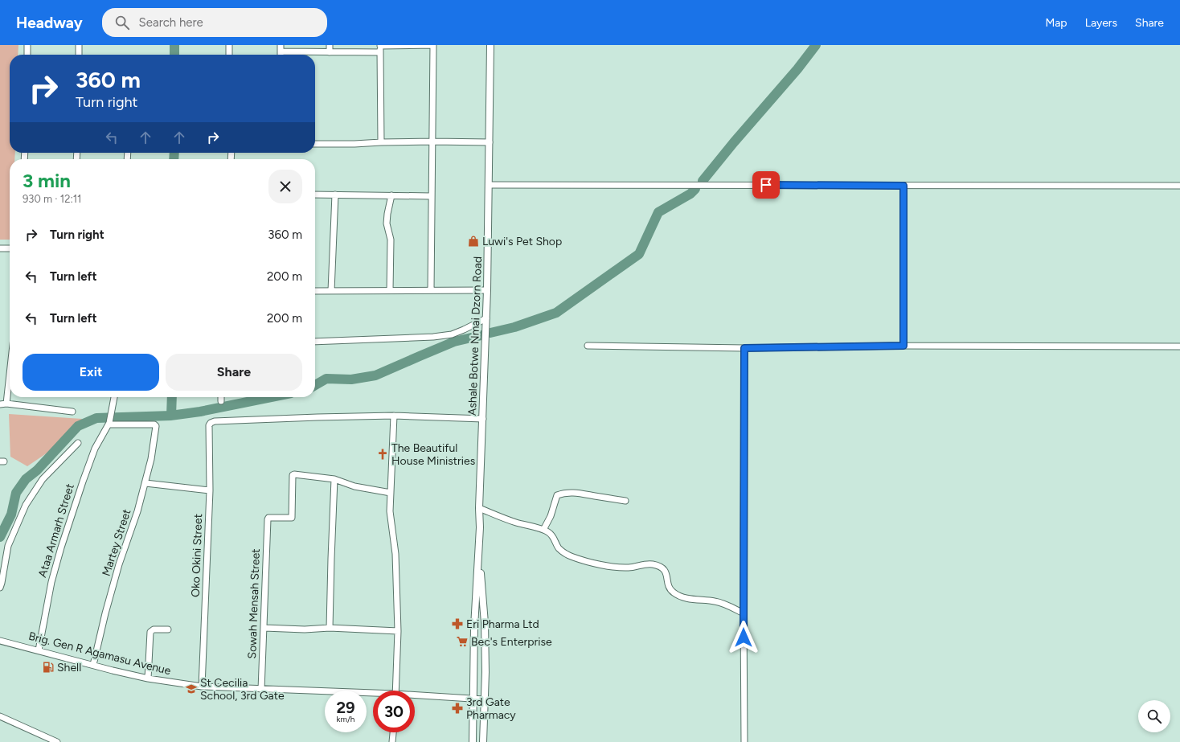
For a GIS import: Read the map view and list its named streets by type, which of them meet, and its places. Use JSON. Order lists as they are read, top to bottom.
{
  "streets": {
    "main road": ["Ashale Botwe Nmai Dzorn Road"],
    "street": [
      "Ataa Armarh Street",
      "Martey Street",
      "Oko Okini Street",
      "Sowah Mensah Street",
      "Brig. Gen R Agamasu Avenue"
    ]
  },
  "crossings": [
    ["Ashale Botwe Nmai Dzorn Road", "Brig. Gen R Agamasu Avenue"],
    ["Ataa Armarh Street", "Martey Street"],
    ["Ataa Armarh Street", "Brig. Gen R Agamasu Avenue"],
    ["Martey Street", "Brig. Gen R Agamasu Avenue"],
    ["Oko Okini Street", "Brig. Gen R Agamasu Avenue"],
    ["Sowah Mensah Street", "Brig. Gen R Agamasu Avenue"]
  ],
  "places": {
    "shop": ["Luwi's Pet Shop"],
    "church": ["The Beautiful House Ministries"],
    "pharmacy": ["Eri Pharma Ltd", "3rd Gate Pharmacy"],
    "supermarket": ["Bec's Enterprise"],
    "fuel station": ["Shell"],
    "school or university": ["St Cecilia School, 3rd Gate"]
  },
  "page": {
    "header": "Headway",
    "search": "Search here",
    "nav": ["Map", "Layers", "Share"],
    "turn": ["360 m", "Turn right"],
    "heading": ["3 min", "930 m · 12:11"],
    "list": [
      {
        "name": "Turn right",
        "value": "360 m"
      },
      {
        "name": "Turn left",
        "value": "200 m"
      },
      {
        "name": "Turn left",
        "value": "200 m"
      }
    ],
    "buttons": ["Exit", "Share"],
    "speed": "29 km/h",
    "limit": "30"
  }
}
